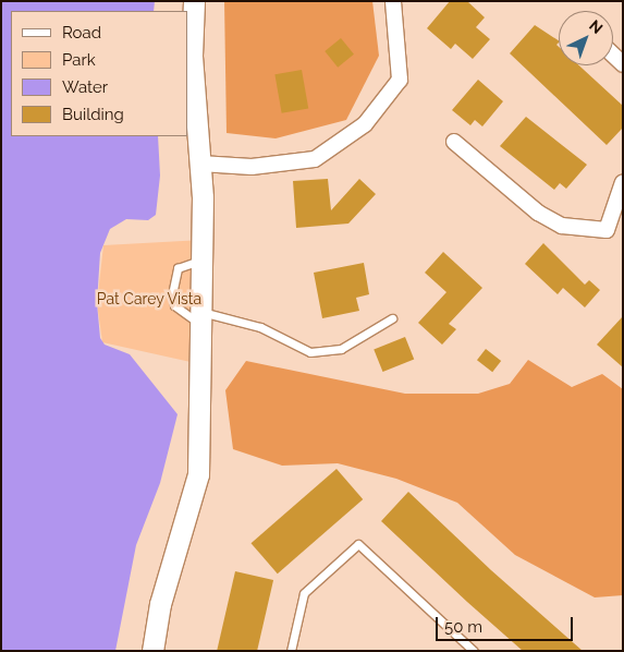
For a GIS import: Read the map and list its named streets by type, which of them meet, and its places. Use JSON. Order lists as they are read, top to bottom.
{
  "parks": ["Pat Carey Vista"],
  "legend": [
    "Road",
    "Park",
    "Water",
    "Building"
  ],
  "scale_bar": "50 m",
  "north": "top right"
}
